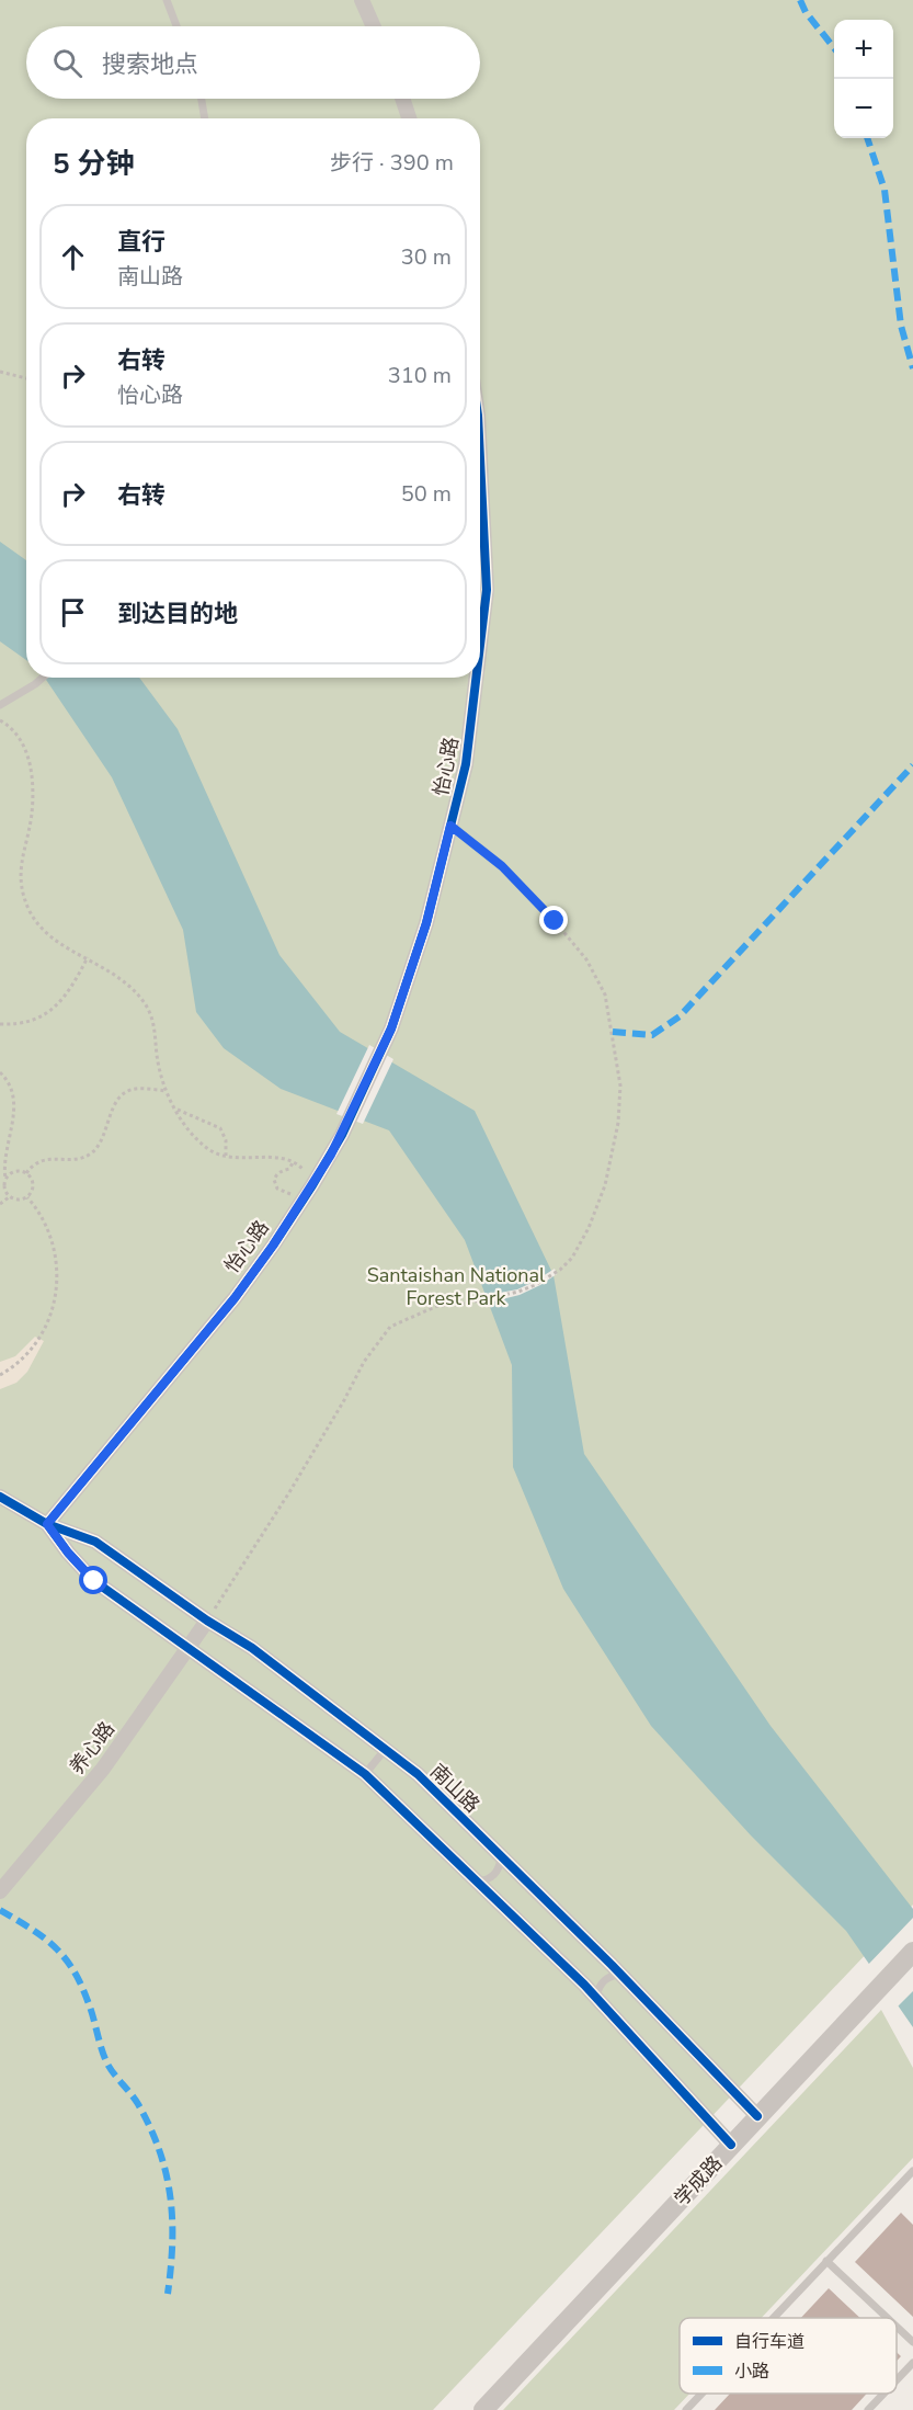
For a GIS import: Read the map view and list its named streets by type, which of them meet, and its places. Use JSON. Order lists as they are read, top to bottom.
{
  "streets": {
    "street": [
      "怡心路",
      "养心路",
      "南山路",
      "学成路"
    ]
  },
  "crossings": [
    ["怡心路", "南山路"],
    ["养心路", "南山路"],
    ["南山路", "学成路"]
  ],
  "parks": ["Santaishan National Forest Park"],
  "legend": ["自行车道", "小路"],
  "page": {
    "map_buttons": ["+", "−"],
    "search": "搜索地点",
    "heading": ["5 分钟", "步行 · 390 m"],
    "list": [
      ["直行", "南山路", "30 m"],
      ["右转", "怡心路", "310 m"],
      ["右转", "50 m"],
      "到达目的地"
    ]
  }
}
